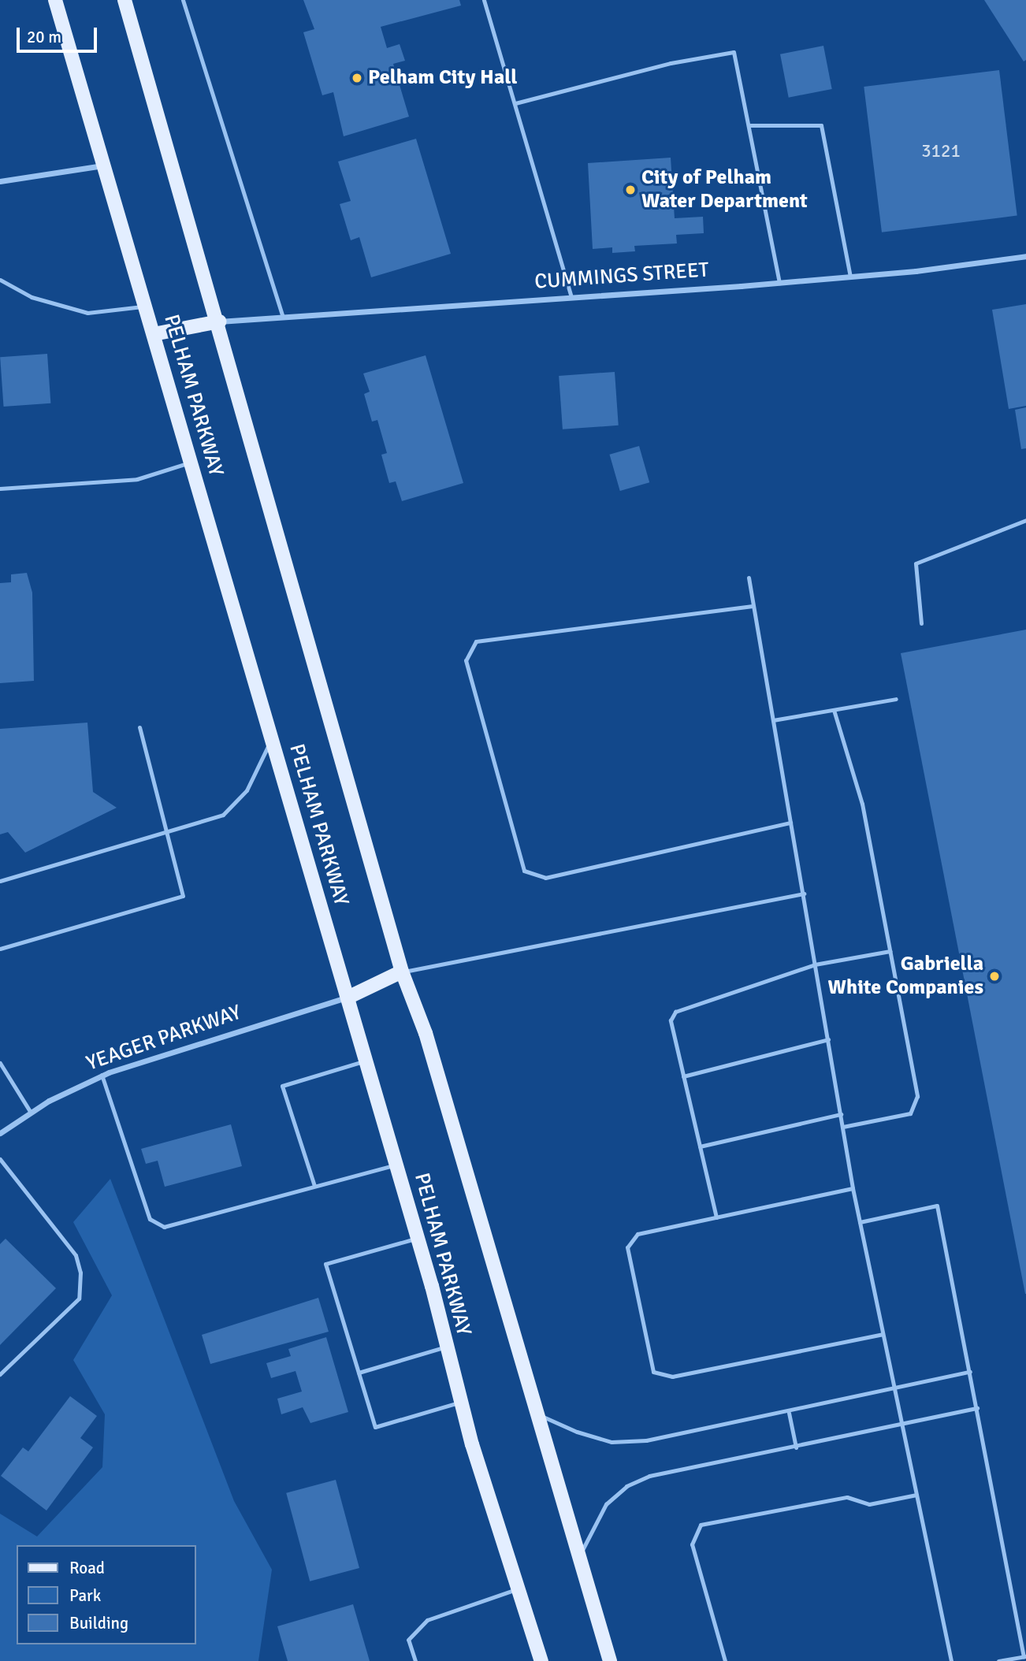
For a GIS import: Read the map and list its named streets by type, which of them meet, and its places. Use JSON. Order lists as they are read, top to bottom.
{
  "streets": {
    "main road": ["PELHAM PARKWAY"],
    "street": ["CUMMINGS STREET", "YEAGER PARKWAY"]
  },
  "crossings": [
    ["CUMMINGS STREET", "PELHAM PARKWAY"],
    ["PELHAM PARKWAY", "YEAGER PARKWAY"]
  ],
  "places": ["Pelham City Hall", "City of Pelham Water Department", "Gabriella White Companies"],
  "house_numbers": ["3121"],
  "legend": ["Road", "Park", "Building"],
  "scale_bar": "20 m"
}
